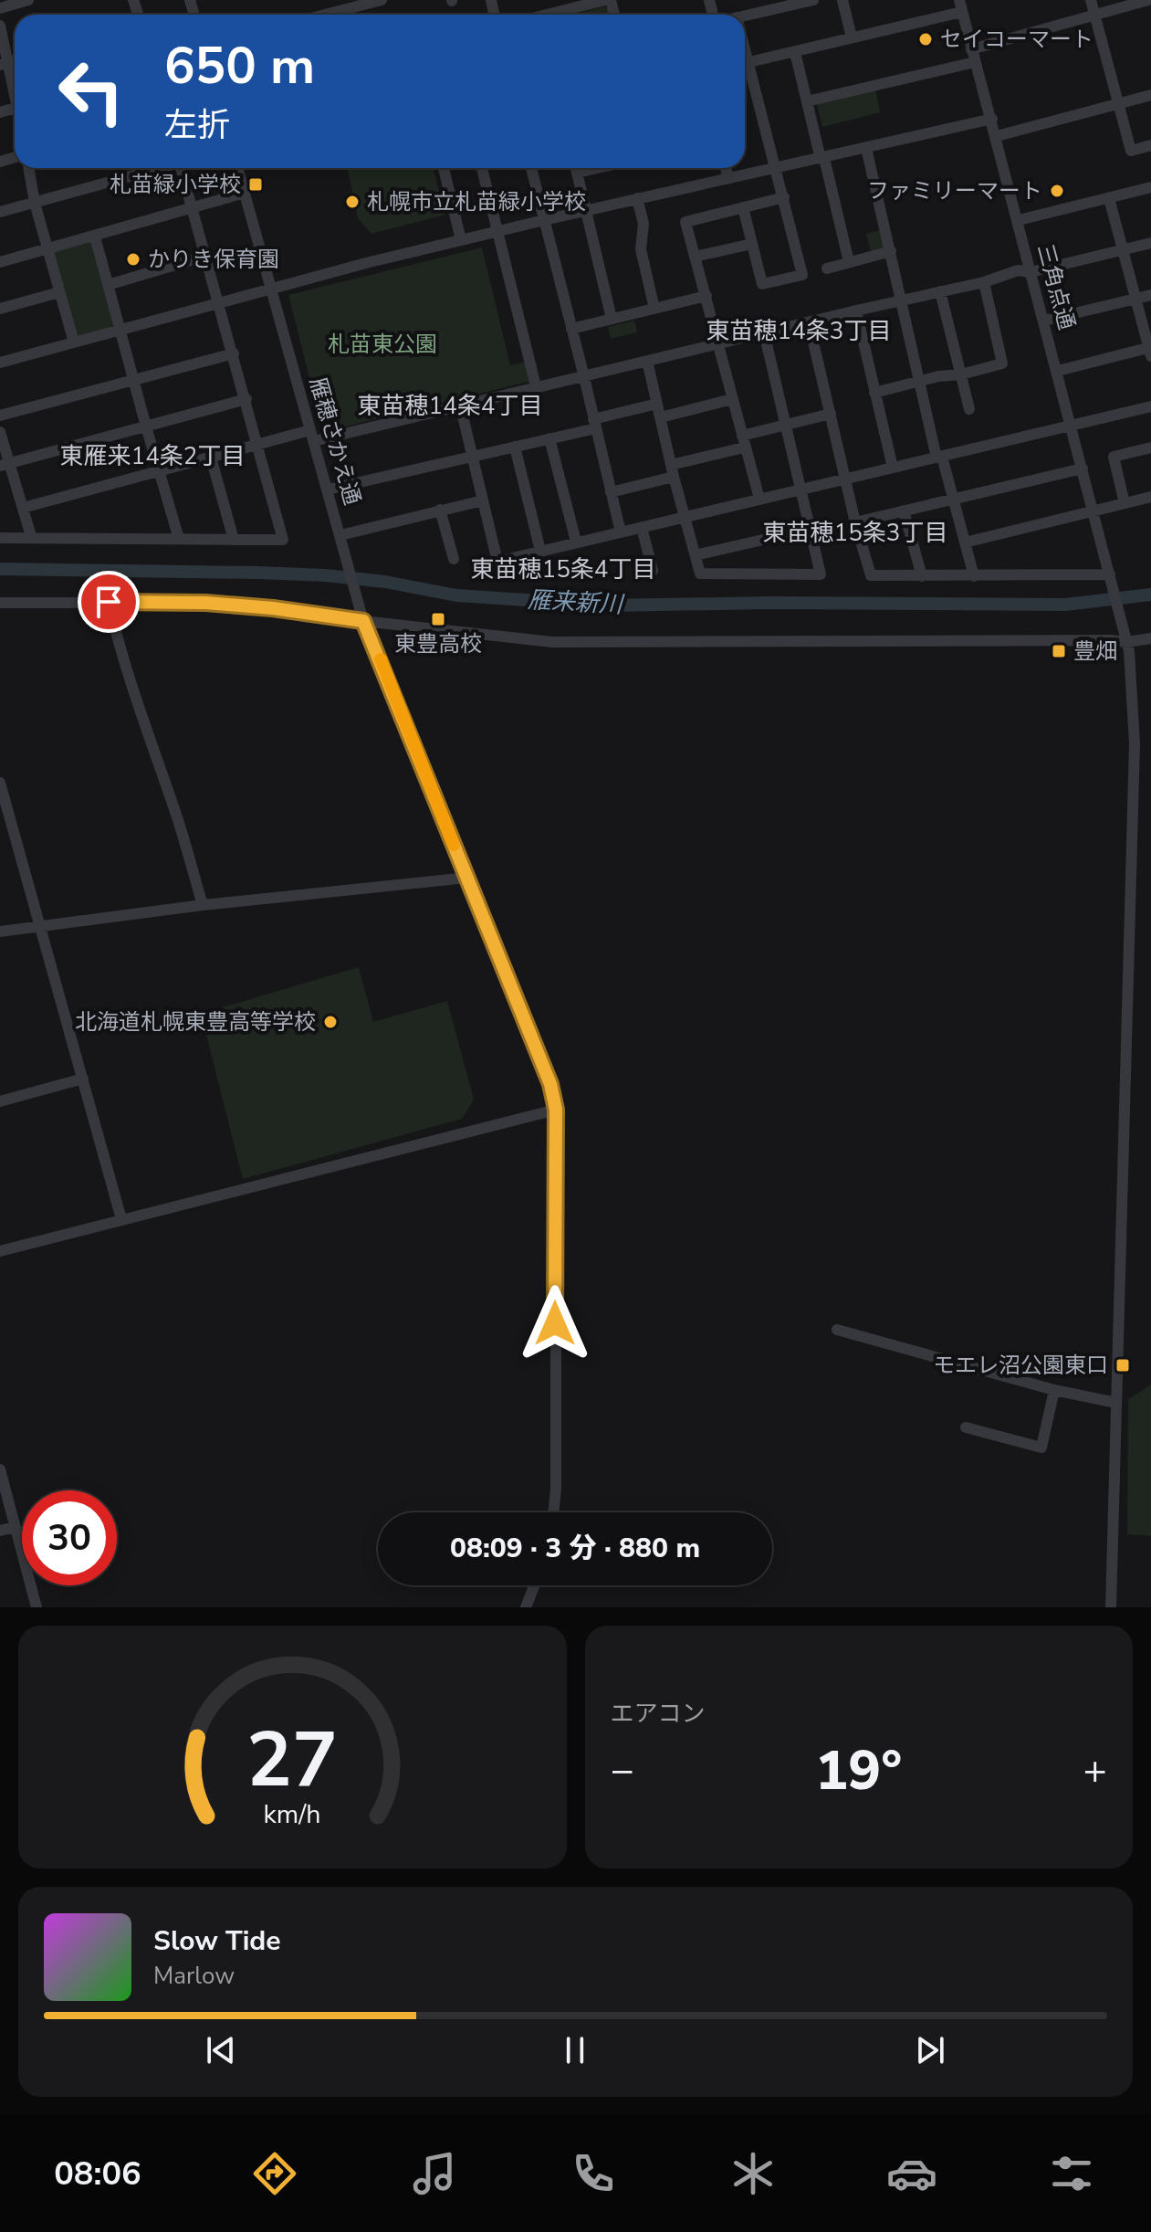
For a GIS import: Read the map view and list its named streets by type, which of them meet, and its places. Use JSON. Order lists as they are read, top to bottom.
{
  "streets": {
    "street": ["三角点通", "雁穂さかえ通"]
  },
  "districts": [
    "東苗穂14条3丁目",
    "東苗穂14条4丁目",
    "東雁来14条2丁目",
    "東苗穂15条3丁目",
    "東苗穂15条4丁目"
  ],
  "water": ["雁来新川"],
  "parks": ["札苗東公園"],
  "places": {
    "other": [
      "セイコーマート",
      "ファミリーマート",
      "札幌市立札苗緑小学校",
      "かりき保育園",
      "北海道札幌東豊高等学校"
    ],
    "transit": [
      "札苗緑小学校",
      "東豊高校",
      "豊畑",
      "モエレ沼公園東口"
    ]
  },
  "page": {
    "turn": ["650 m", "左折"],
    "limit": "30",
    "trip": "08:09 · 3 分 · 880 m",
    "tile": "エアコン",
    "heat": ["−", "19°", "+"],
    "song": ["Slow Tide", "Marlow"],
    "tabs": "08:06",
    "gauge": ["27", "km/h"]
  }
}
